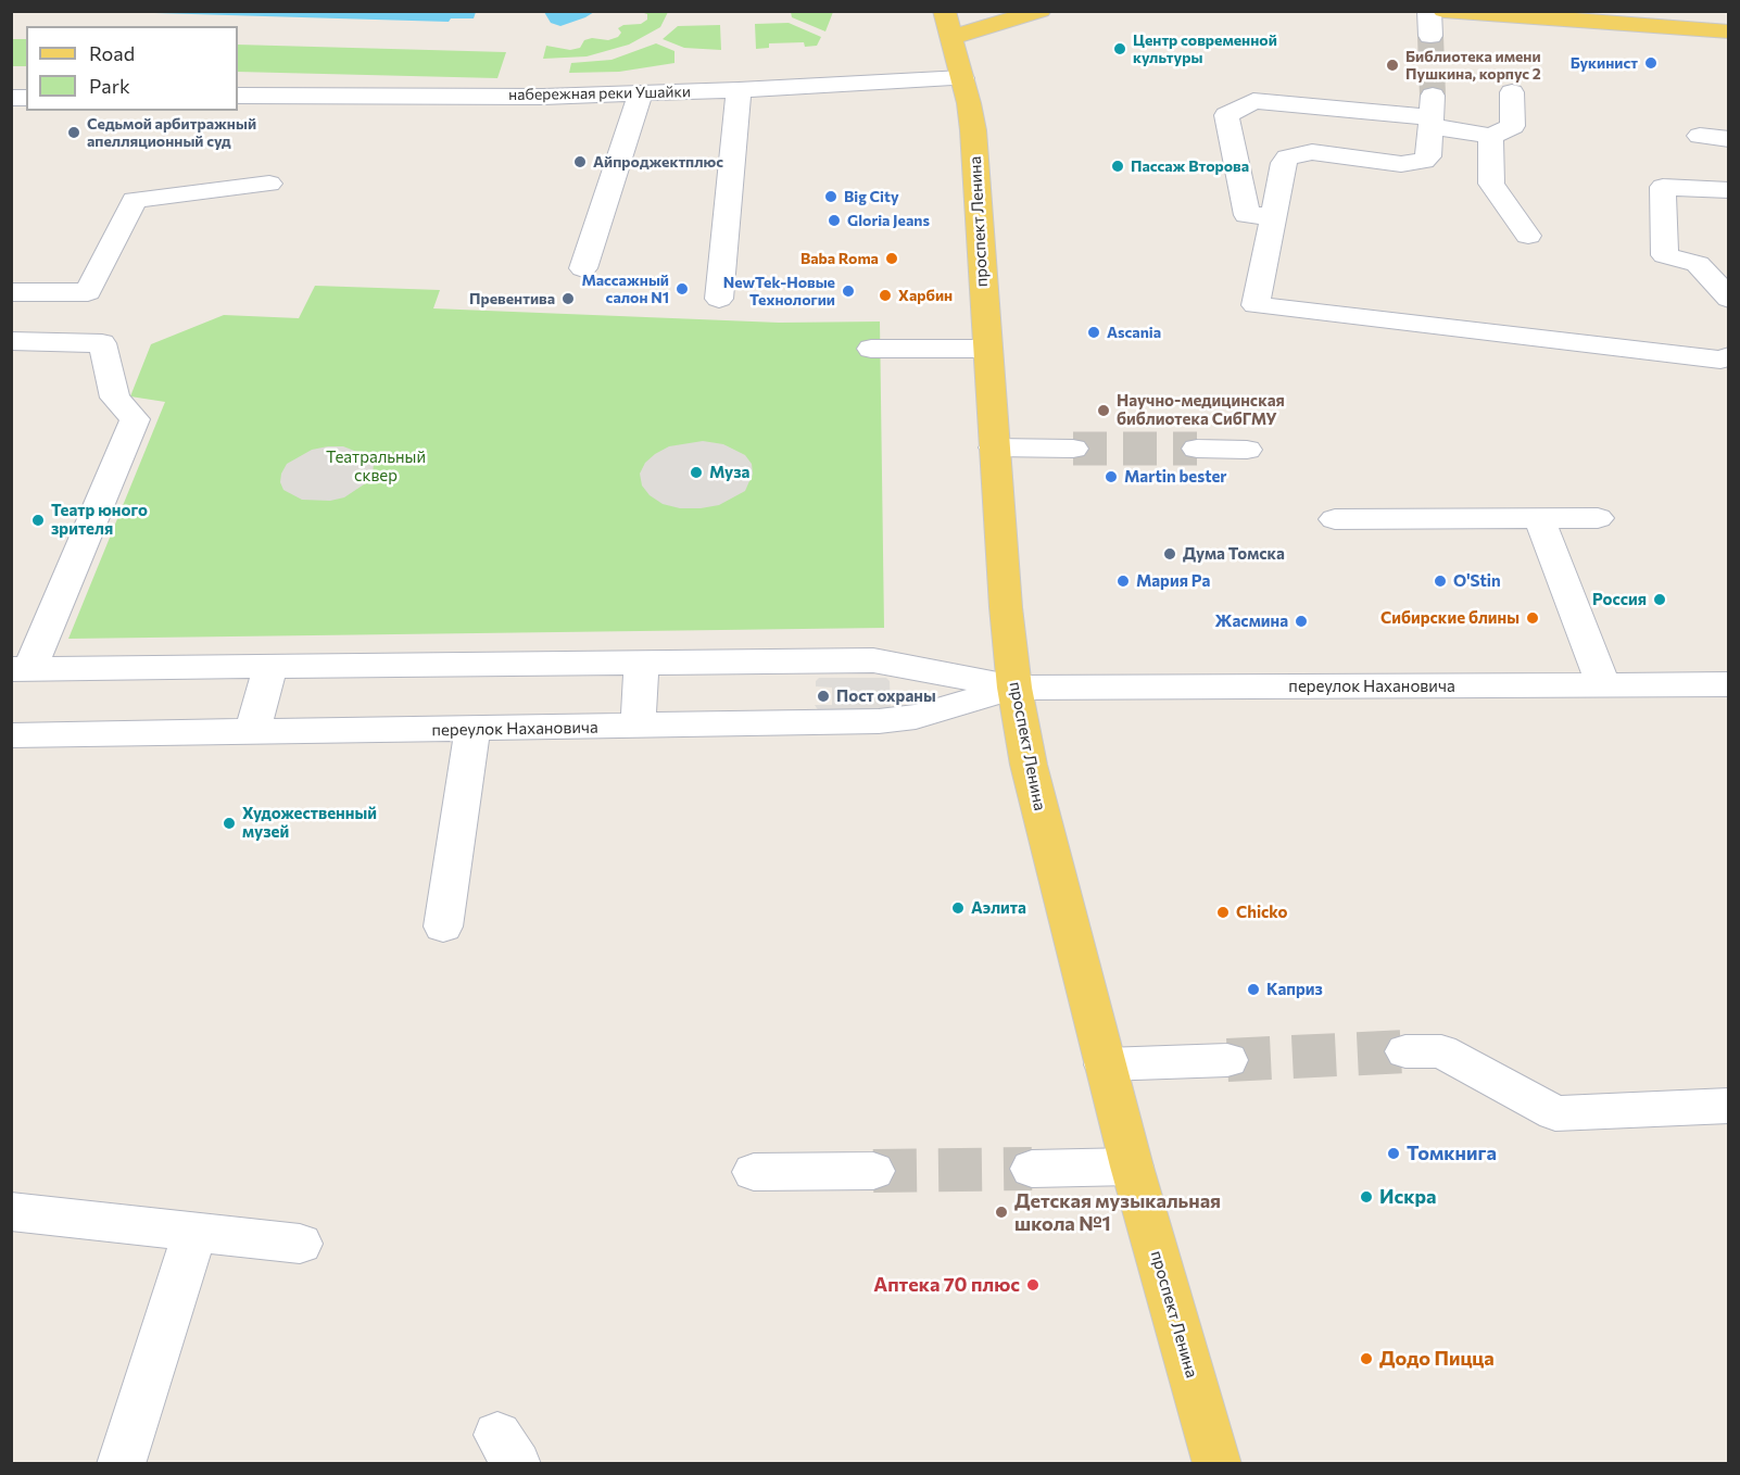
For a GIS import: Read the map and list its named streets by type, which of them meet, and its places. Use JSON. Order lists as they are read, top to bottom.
{
  "streets": {
    "main road": ["проспект Ленина"],
    "street": ["набережная реки Ушайки", "переулок Нахановича"]
  },
  "crossings": [
    ["набережная реки Ушайки", "проспект Ленина"],
    ["проспект Ленина", "переулок Нахановича"]
  ],
  "parks": ["Театральный сквер"],
  "places": [
    "Центр современной культуры",
    "Букинист",
    "Библиотека имени Пушкина, корпус 2",
    "Седьмой арбитражный апелляционный суд",
    "Айпроджектплюс",
    "Пассаж Второва",
    "Big City",
    "Gloria Jeans",
    "Baba Roma",
    "Массажный салон N1",
    "NewTek-Новые Технологии",
    "Харбин",
    "Превентива",
    "Ascania",
    "Научно-медицинская библиотека СибГМУ",
    "Муза",
    "Martin bester",
    "Театр юного зрителя",
    "Дума Томска",
    "Мария Ра",
    "O'Stin",
    "Россия",
    "Сибирские блины",
    "Жасмина",
    "Пост охраны",
    "Художественный музей",
    "Аэлита",
    "Chicko",
    "Каприз",
    "Томкнига",
    "Искра",
    "Детская музыкальная школа №1",
    "Аптека 70 плюс",
    "Додо Пицца"
  ],
  "legend": ["Road", "Park"]
}
